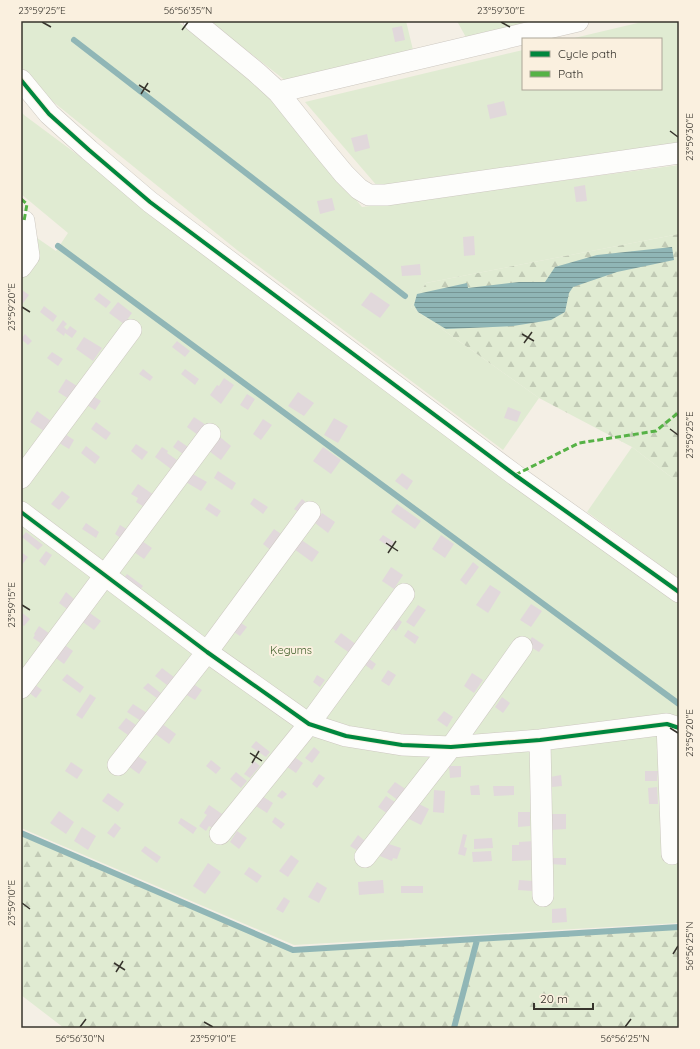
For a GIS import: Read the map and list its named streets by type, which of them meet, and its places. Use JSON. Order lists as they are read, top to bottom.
{
  "parks": ["Ķegums"],
  "legend": ["Cycle path", "Path"],
  "scale_bar": "20 m",
  "coordinates": [
    "23°59'25\"E",
    "56°56'35\"N",
    "23°59'30\"E",
    "23°59'20\"E",
    "23°59'15\"E",
    "23°59'10\"E",
    "56°56'25\"N",
    "56°56'30\"N"
  ]
}
